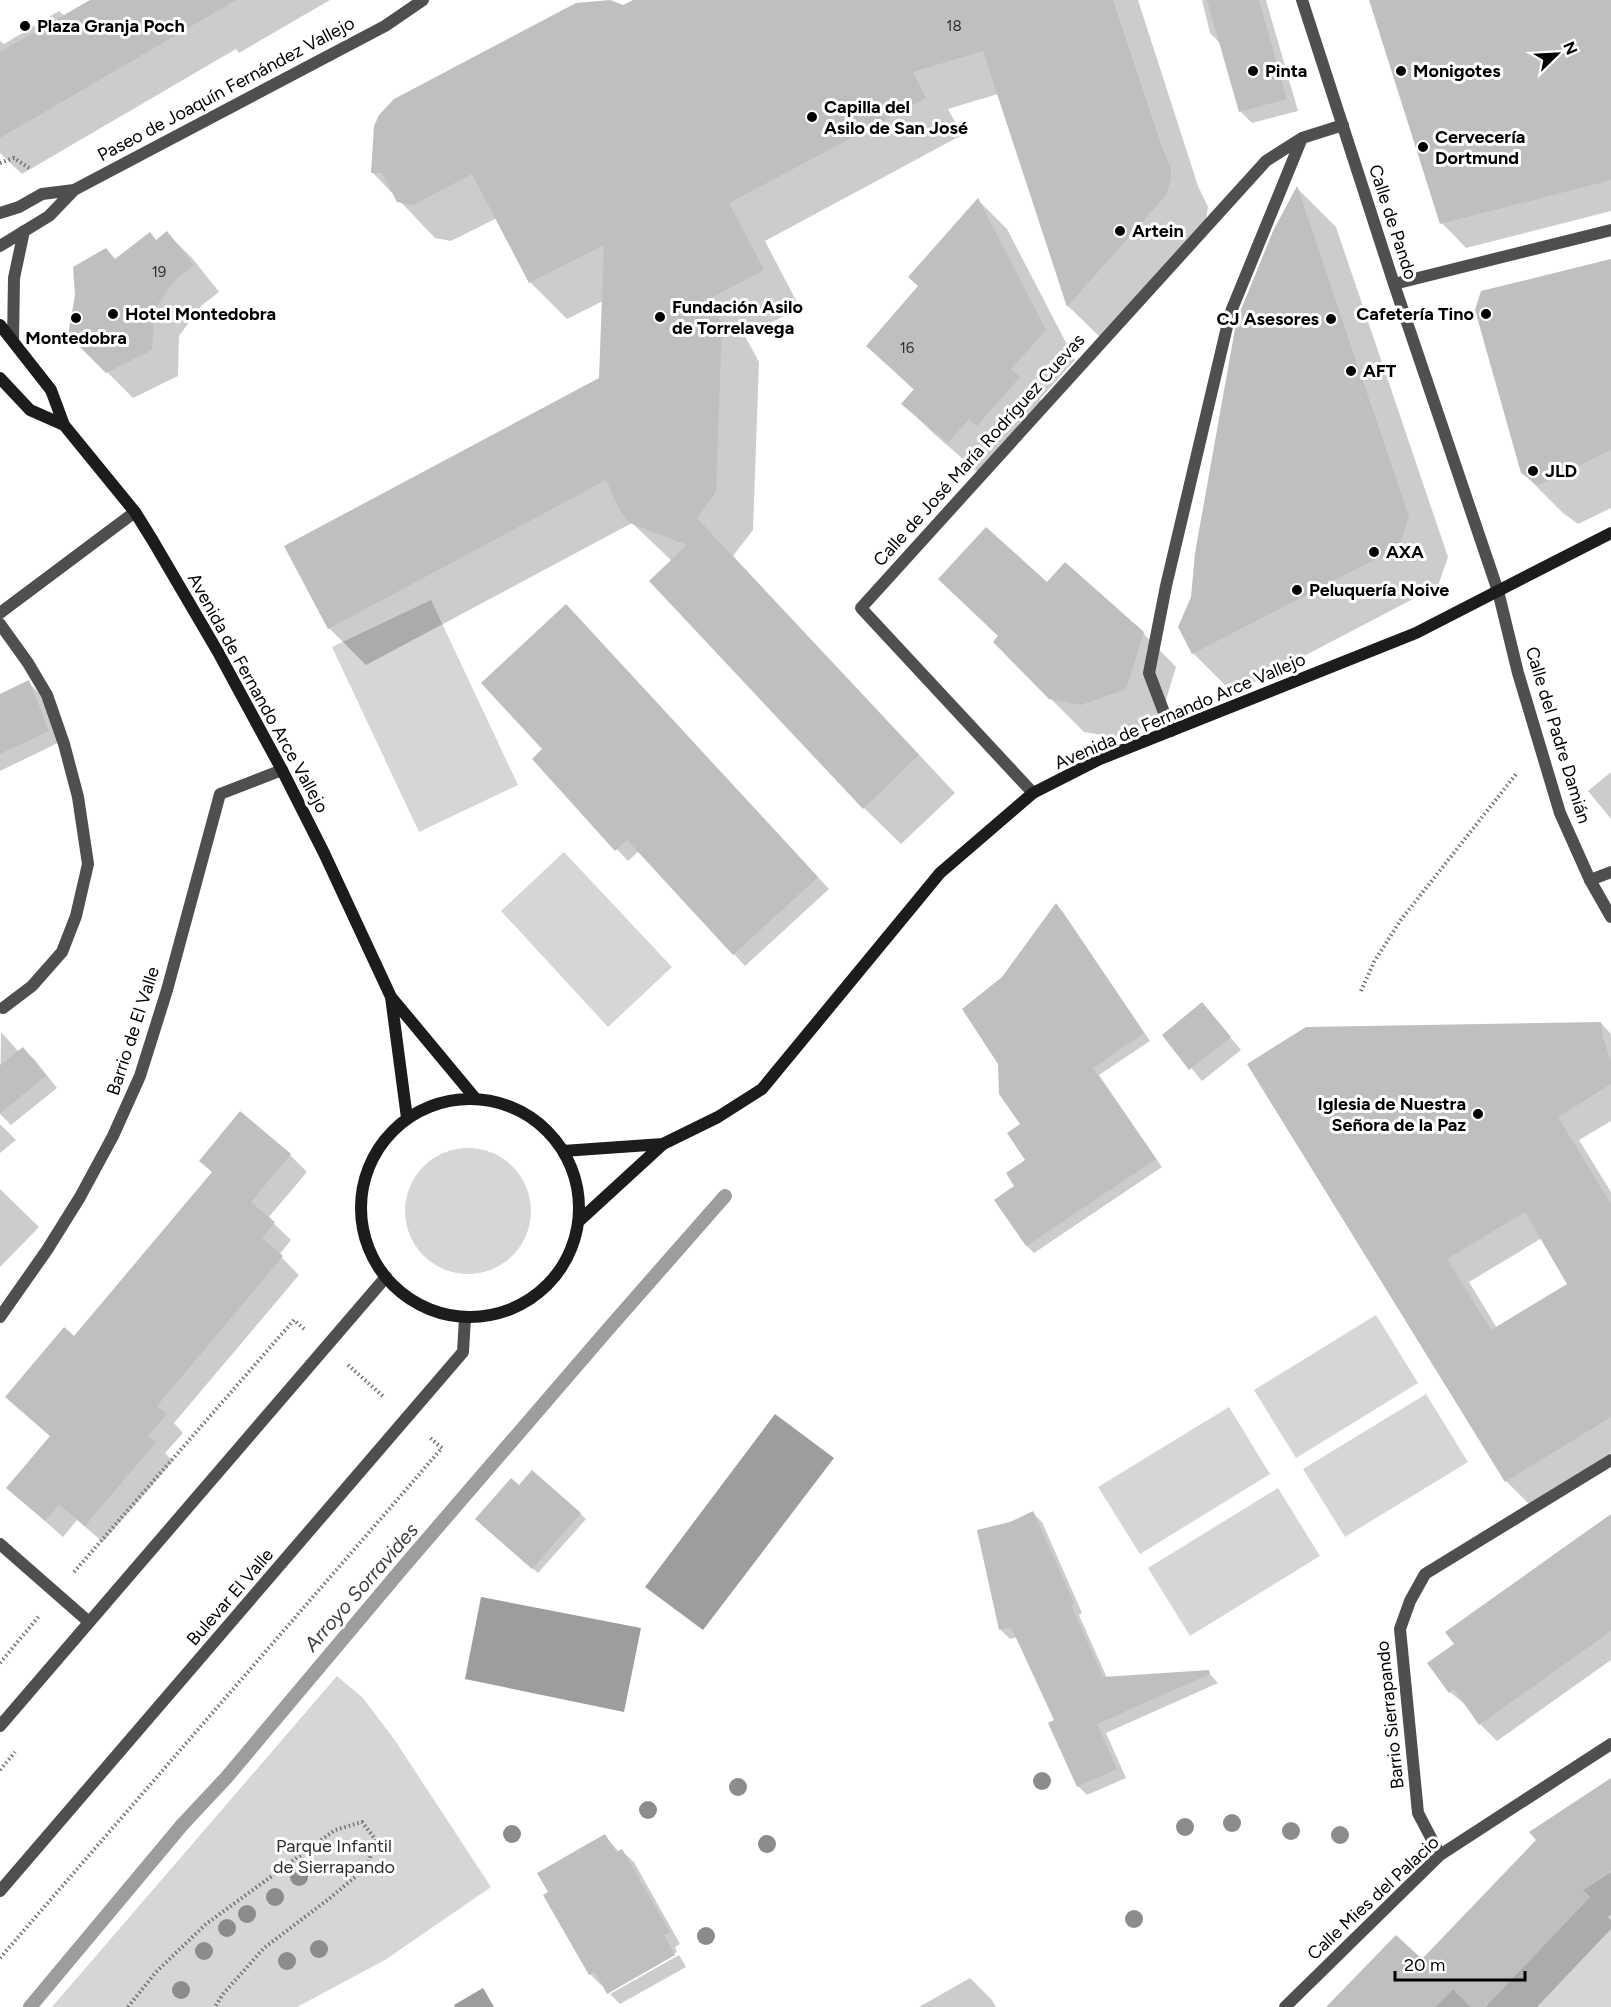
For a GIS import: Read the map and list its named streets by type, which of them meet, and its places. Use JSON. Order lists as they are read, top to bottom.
{
  "streets": {
    "main road": ["Avenida de Fernando Arce Vallejo"],
    "street": [
      "Paseo de Joaquín Fernández Vallejo",
      "Calle de Pando",
      "Calle de José María Rodríguez Cuevas",
      "Calle del Padre Damián",
      "Barrio de El Valle",
      "Bulevar El Valle",
      "Barrio Sierrapando",
      "Calle Mies del Palacio"
    ]
  },
  "crossings": [
    ["Calle de Pando", "Calle de José María Rodríguez Cuevas"],
    ["Calle de Pando", "Avenida de Fernando Arce Vallejo"],
    ["Calle de Pando", "Calle del Padre Damián"],
    ["Calle de José María Rodríguez Cuevas", "Avenida de Fernando Arce Vallejo"],
    ["Avenida de Fernando Arce Vallejo", "Calle del Padre Damián"],
    ["Avenida de Fernando Arce Vallejo", "Barrio de El Valle"],
    ["Barrio Sierrapando", "Calle Mies del Palacio"]
  ],
  "water": ["Arroyo Sorravides"],
  "parks": ["Parque Infantil de Sierrapando"],
  "places": [
    "Plaza Granja Poch",
    "Pinta",
    "Monigotes",
    "Capilla del Asilo de San José",
    "Cervecería Dortmund",
    "Artein",
    "Hotel Montedobra",
    "Cafetería Tino",
    "Fundación Asilo de Torrelavega",
    "Montedobra",
    "CJ Asesores",
    "AFT",
    "JLD",
    "AXA",
    "Peluquería Noive",
    "Iglesia de Nuestra Señora de la Paz"
  ],
  "house_numbers": ["18", "19", "16"],
  "scale_bar": "20 m",
  "north": "top right"
}
